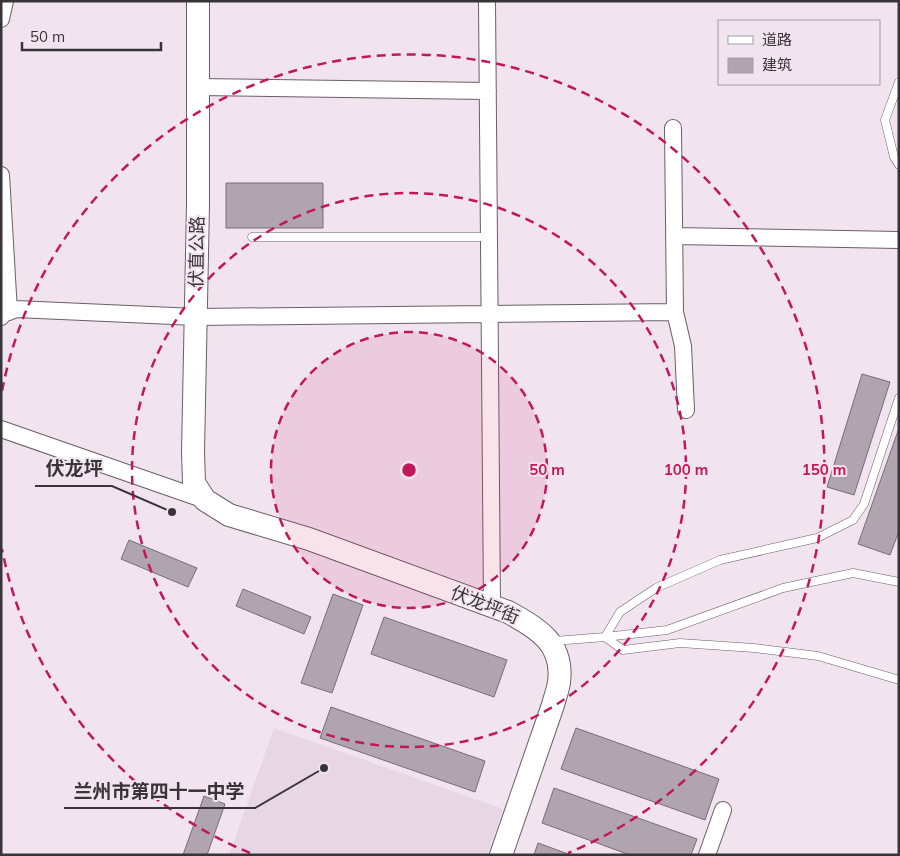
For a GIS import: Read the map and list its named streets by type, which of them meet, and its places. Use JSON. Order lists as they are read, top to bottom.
{
  "streets": {
    "main road": ["伏直公路", "伏龙坪街"]
  },
  "crossings": [
    ["伏直公路", "伏龙坪街"]
  ],
  "places": ["伏龙坪", "兰州市第四十一中学"],
  "legend": ["道路", "建筑"],
  "scale_bar": "50 m",
  "rings": ["50 m", "100 m", "150 m"]
}
